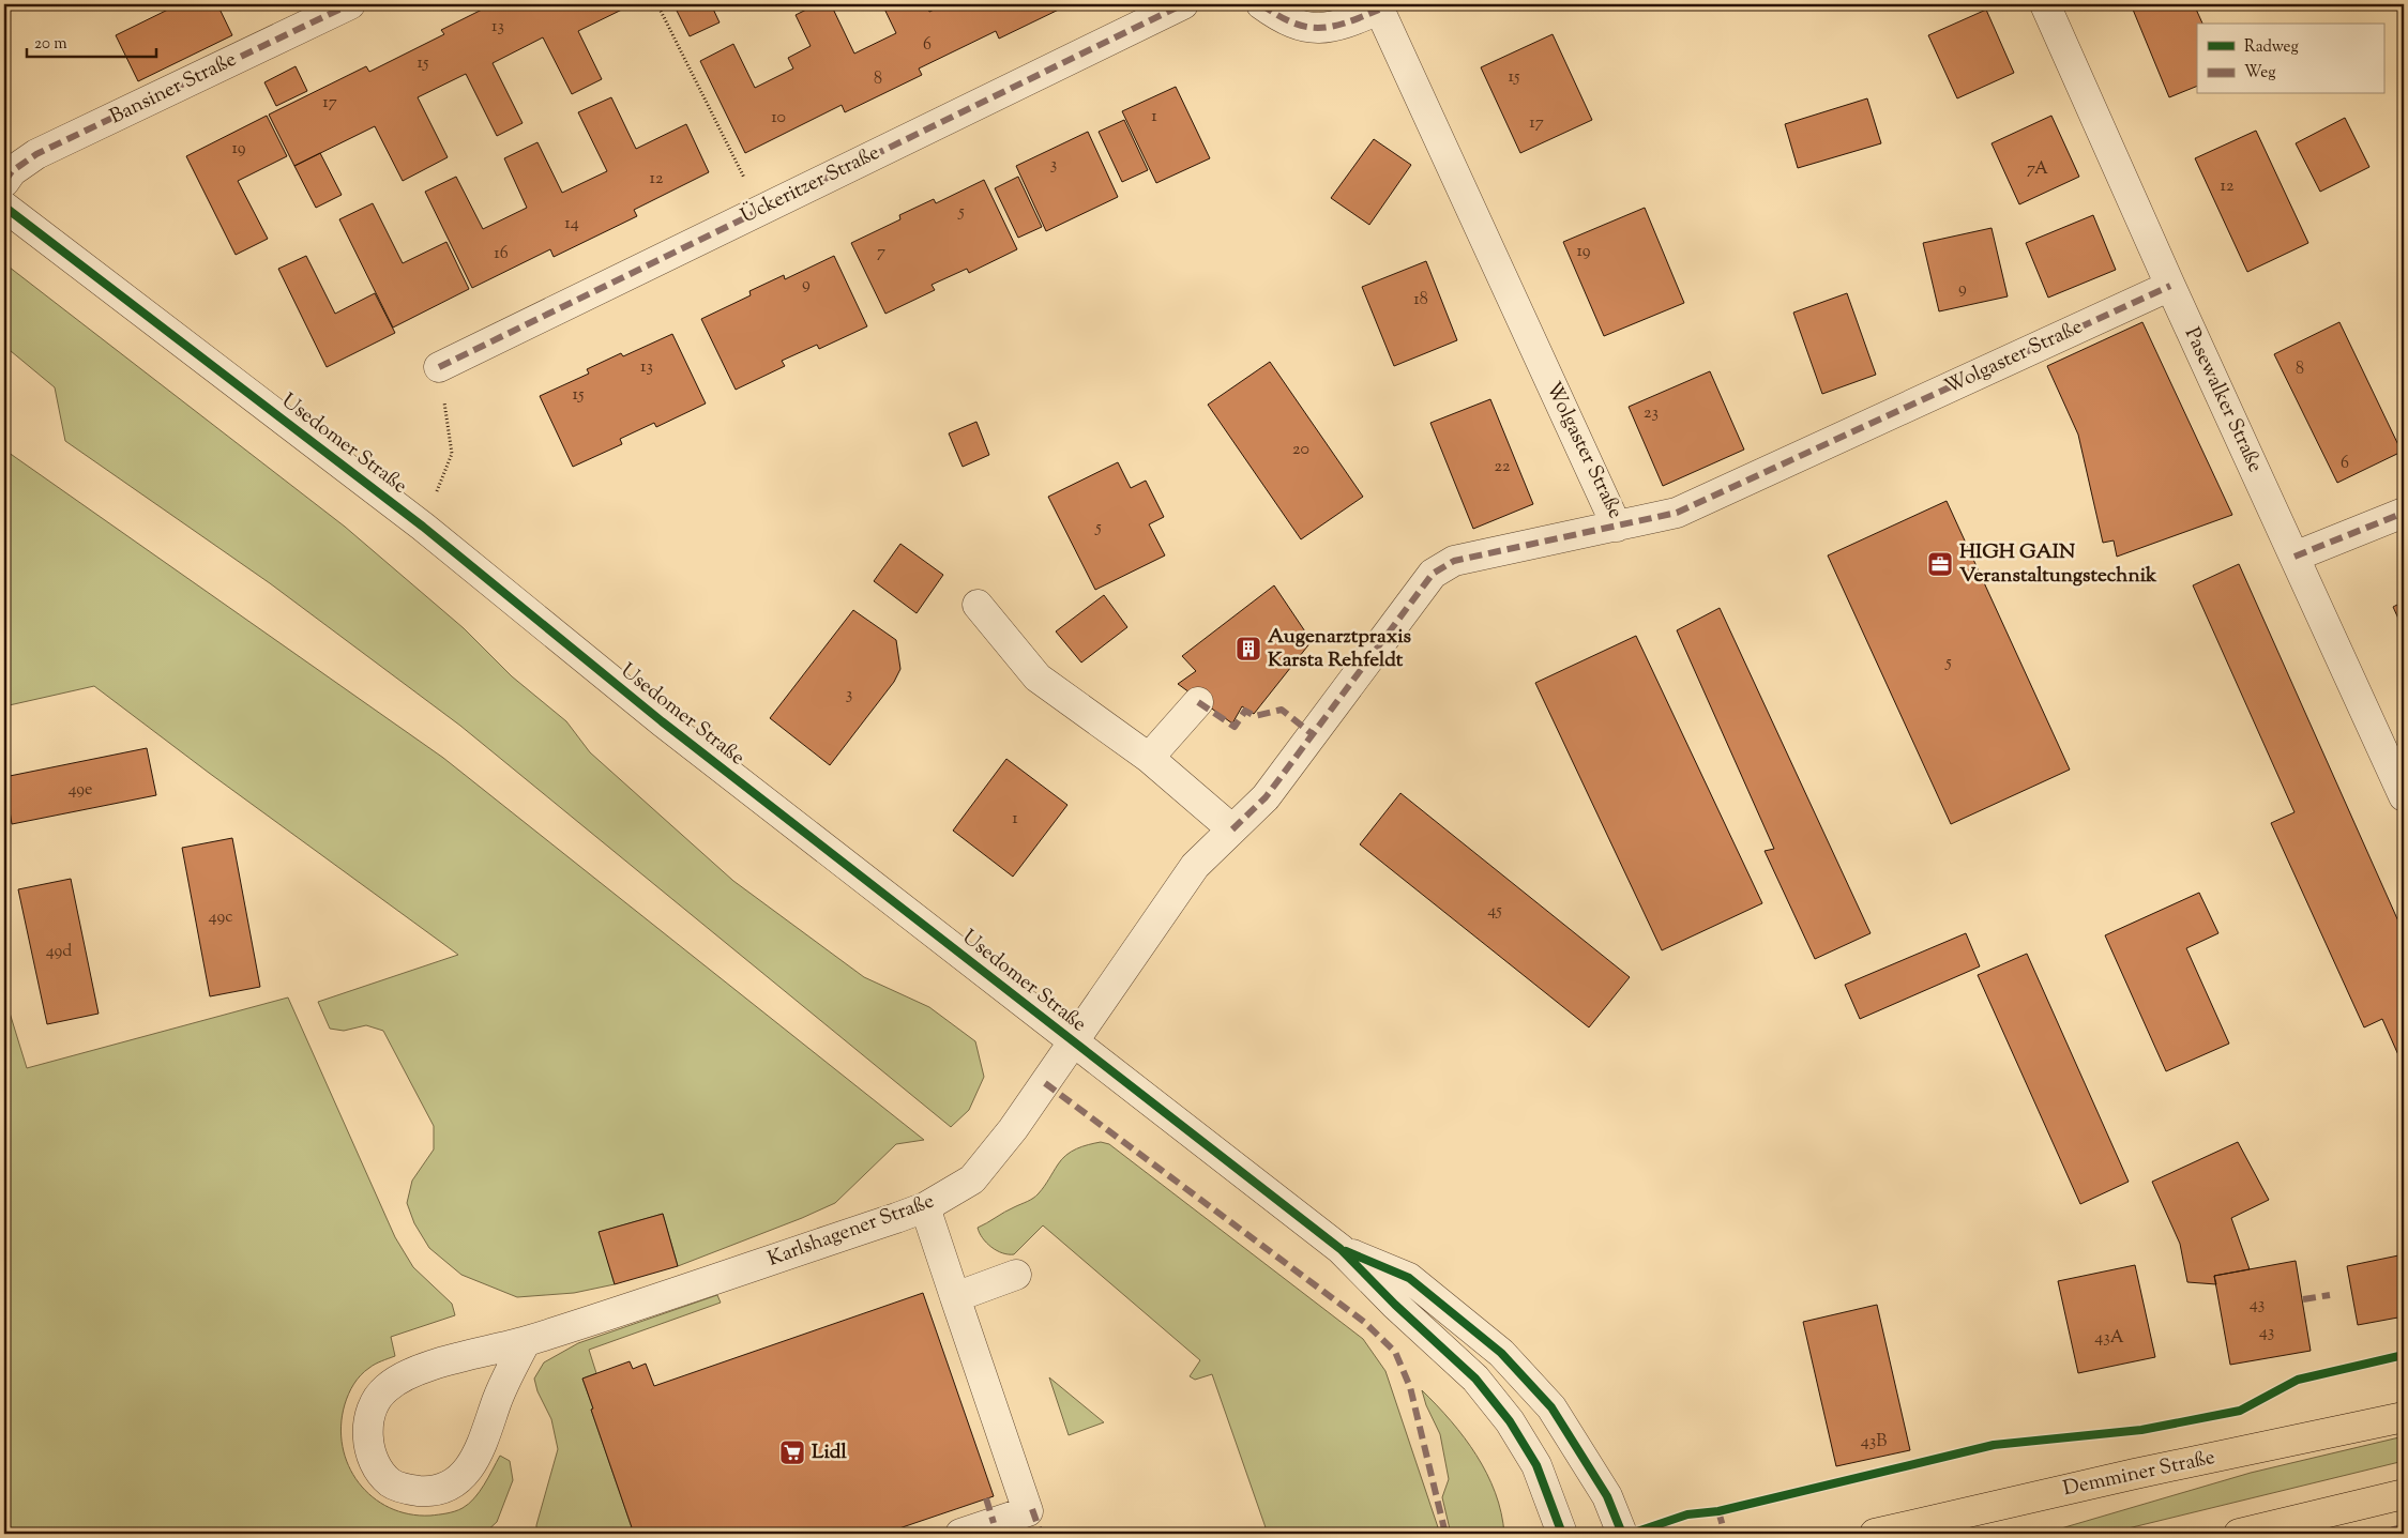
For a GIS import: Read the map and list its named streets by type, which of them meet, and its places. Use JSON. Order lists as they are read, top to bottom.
{
  "streets": {
    "main road": ["Demminer Straße"],
    "street": [
      "Bansiner Straße",
      "Ückeritzer Straße",
      "Wolgaster Straße",
      "Pasewalker Straße",
      "Usedomer Straße",
      "Karlshagener Straße"
    ]
  },
  "crossings": [
    ["Wolgaster Straße", "Pasewalker Straße"],
    ["Wolgaster Straße", "Karlshagener Straße"],
    ["Usedomer Straße", "Karlshagener Straße"]
  ],
  "places": {
    "office": ["HIGH GAIN Veranstaltungstechnik"],
    "building": ["Augenarztpraxis Karsta Rehfeldt"],
    "supermarket": ["Lidl"]
  },
  "house_numbers": [
    "13",
    "6",
    "15",
    "15",
    "8",
    "17",
    "1",
    "10",
    "17",
    "19",
    "3",
    "7A",
    "12",
    "12",
    "5",
    "14",
    "19",
    "7",
    "16",
    "9",
    "9",
    "18",
    "13",
    "8",
    "15",
    "23",
    "20",
    "6",
    "22",
    "5",
    "5",
    "3",
    "49e",
    "1",
    "45",
    "49c",
    "49d",
    "43",
    "43",
    "43A",
    "43B"
  ],
  "legend": ["Radweg", "Weg"],
  "scale_bar": "20 m"
}
